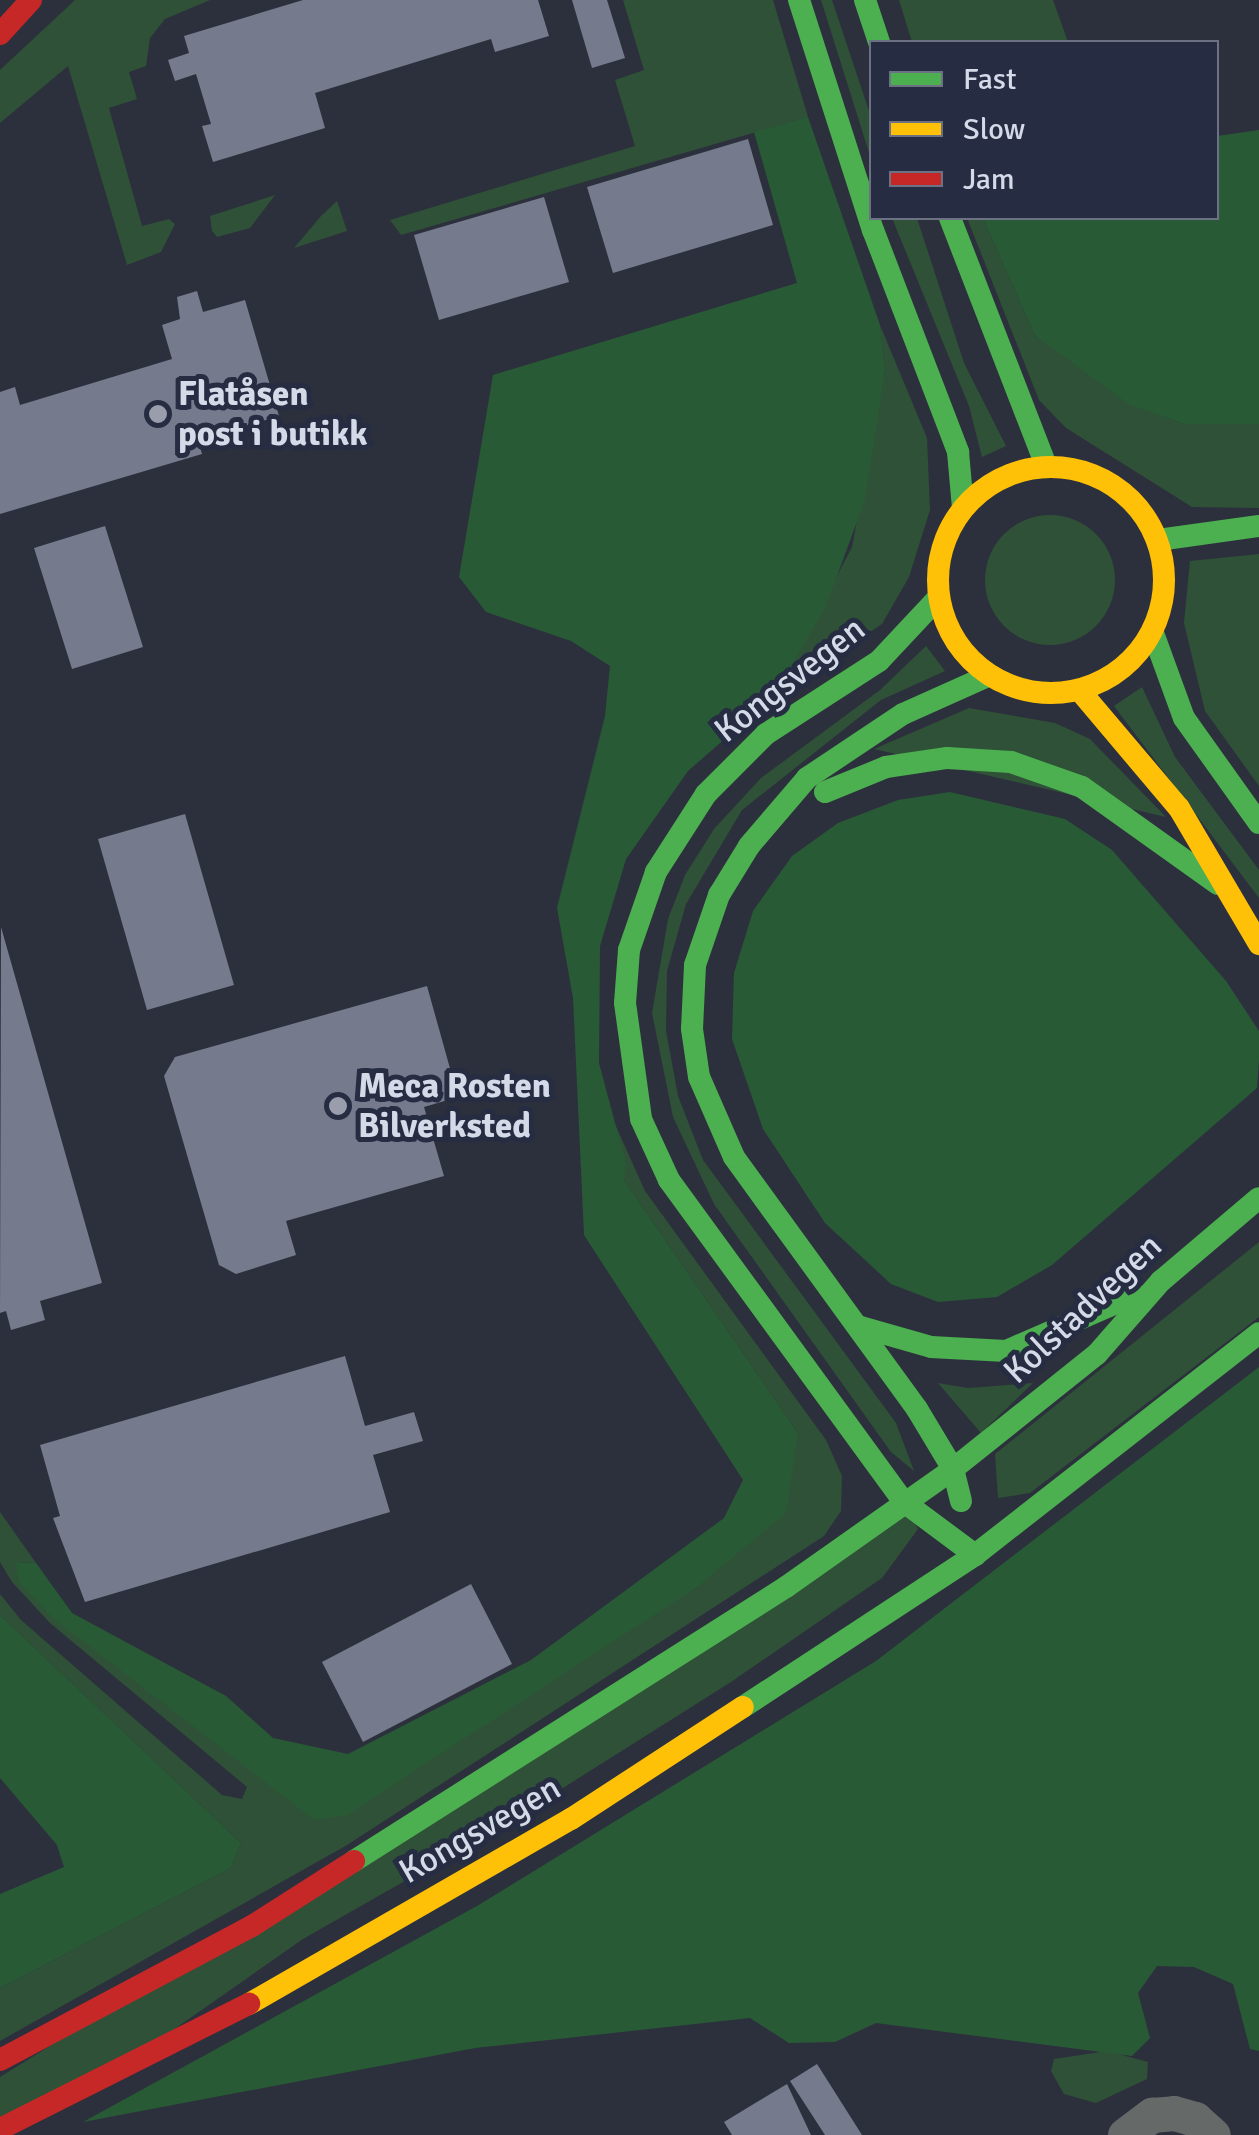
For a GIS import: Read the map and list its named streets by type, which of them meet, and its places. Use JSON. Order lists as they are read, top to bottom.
{
  "streets": {
    "street": ["Kongsvegen", "Kolstadvegen"]
  },
  "crossings": [
    ["Kongsvegen", "Kolstadvegen"]
  ],
  "places": ["Flatåsen post i butikk", "Meca Rosten Bilverksted"],
  "legend": ["Fast", "Slow", "Jam"]
}
